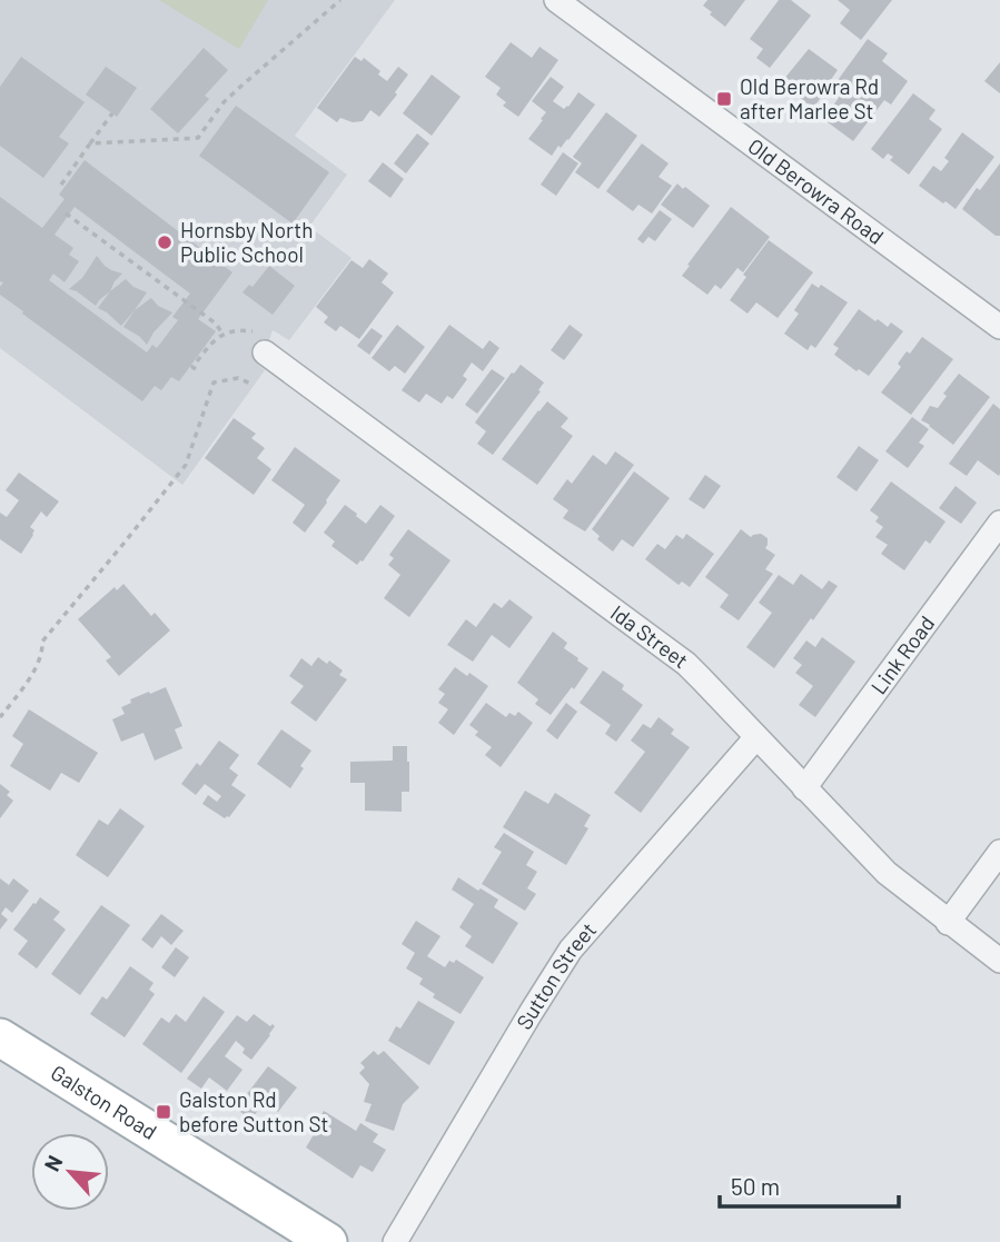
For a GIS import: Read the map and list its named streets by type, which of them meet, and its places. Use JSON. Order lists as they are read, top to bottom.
{
  "streets": {
    "main road": ["Galston Road"],
    "street": [
      "Old Berowra Road",
      "Ida Street",
      "Link Road",
      "Sutton Street"
    ]
  },
  "crossings": [
    ["Ida Street", "Link Road"],
    ["Ida Street", "Sutton Street"]
  ],
  "places": {
    "transit": ["Old Berowra Rd after Marlee St", "Galston Rd before Sutton St"],
    "other": ["Hornsby North Public School"]
  },
  "scale_bar": "50 m",
  "north": "top left"
}
